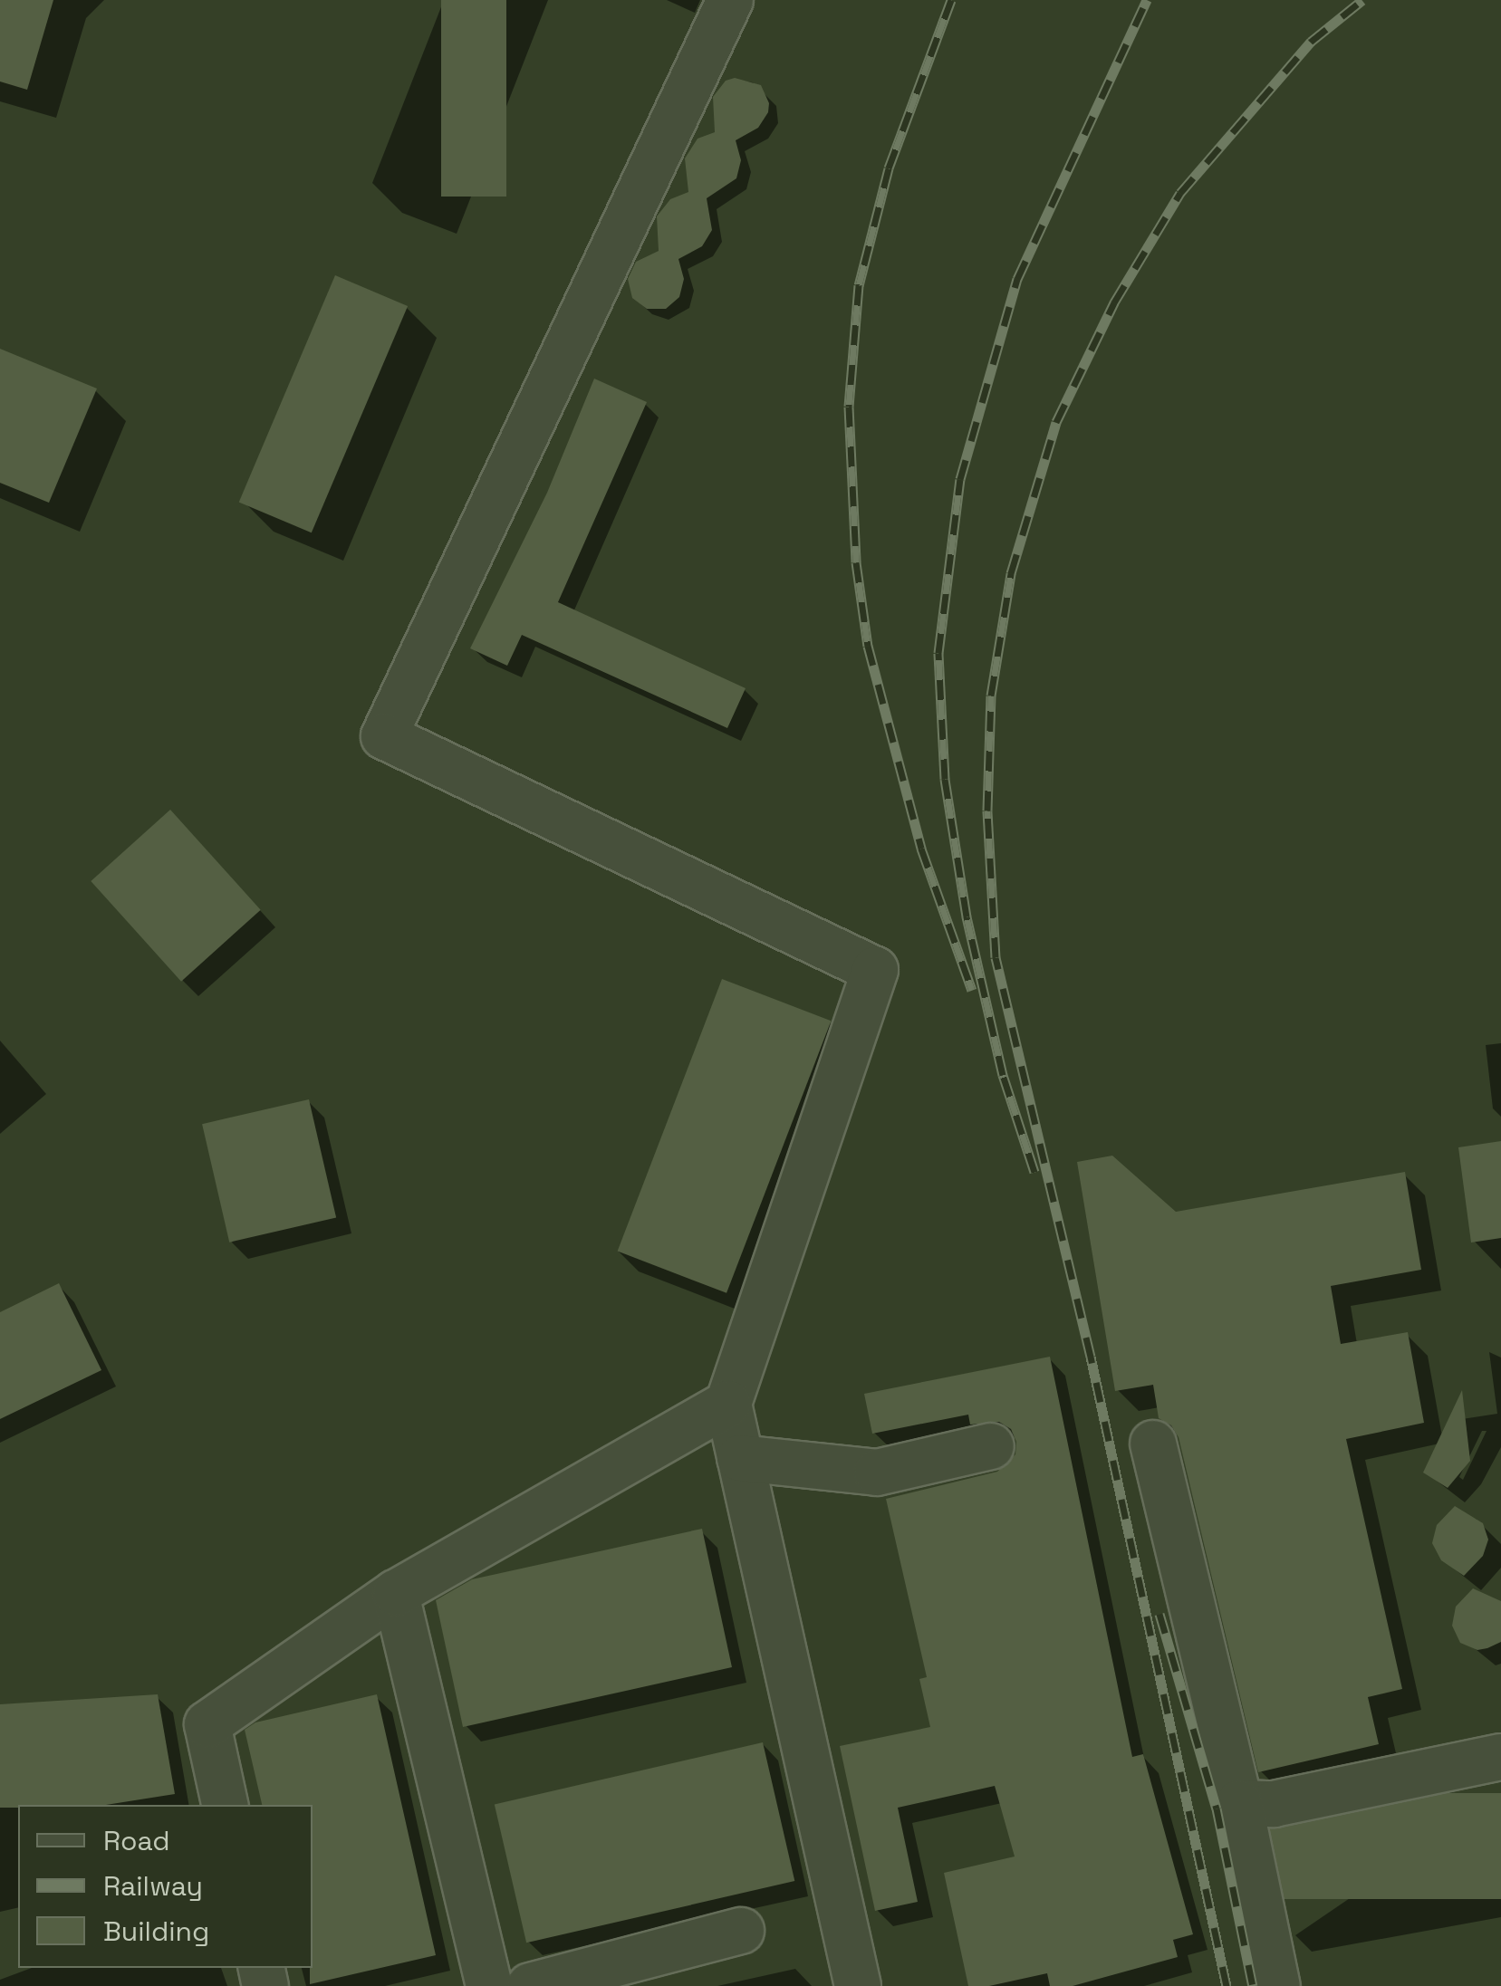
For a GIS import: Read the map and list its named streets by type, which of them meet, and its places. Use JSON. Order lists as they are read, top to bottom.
{
  "legend": ["Road", "Railway", "Building"]
}
